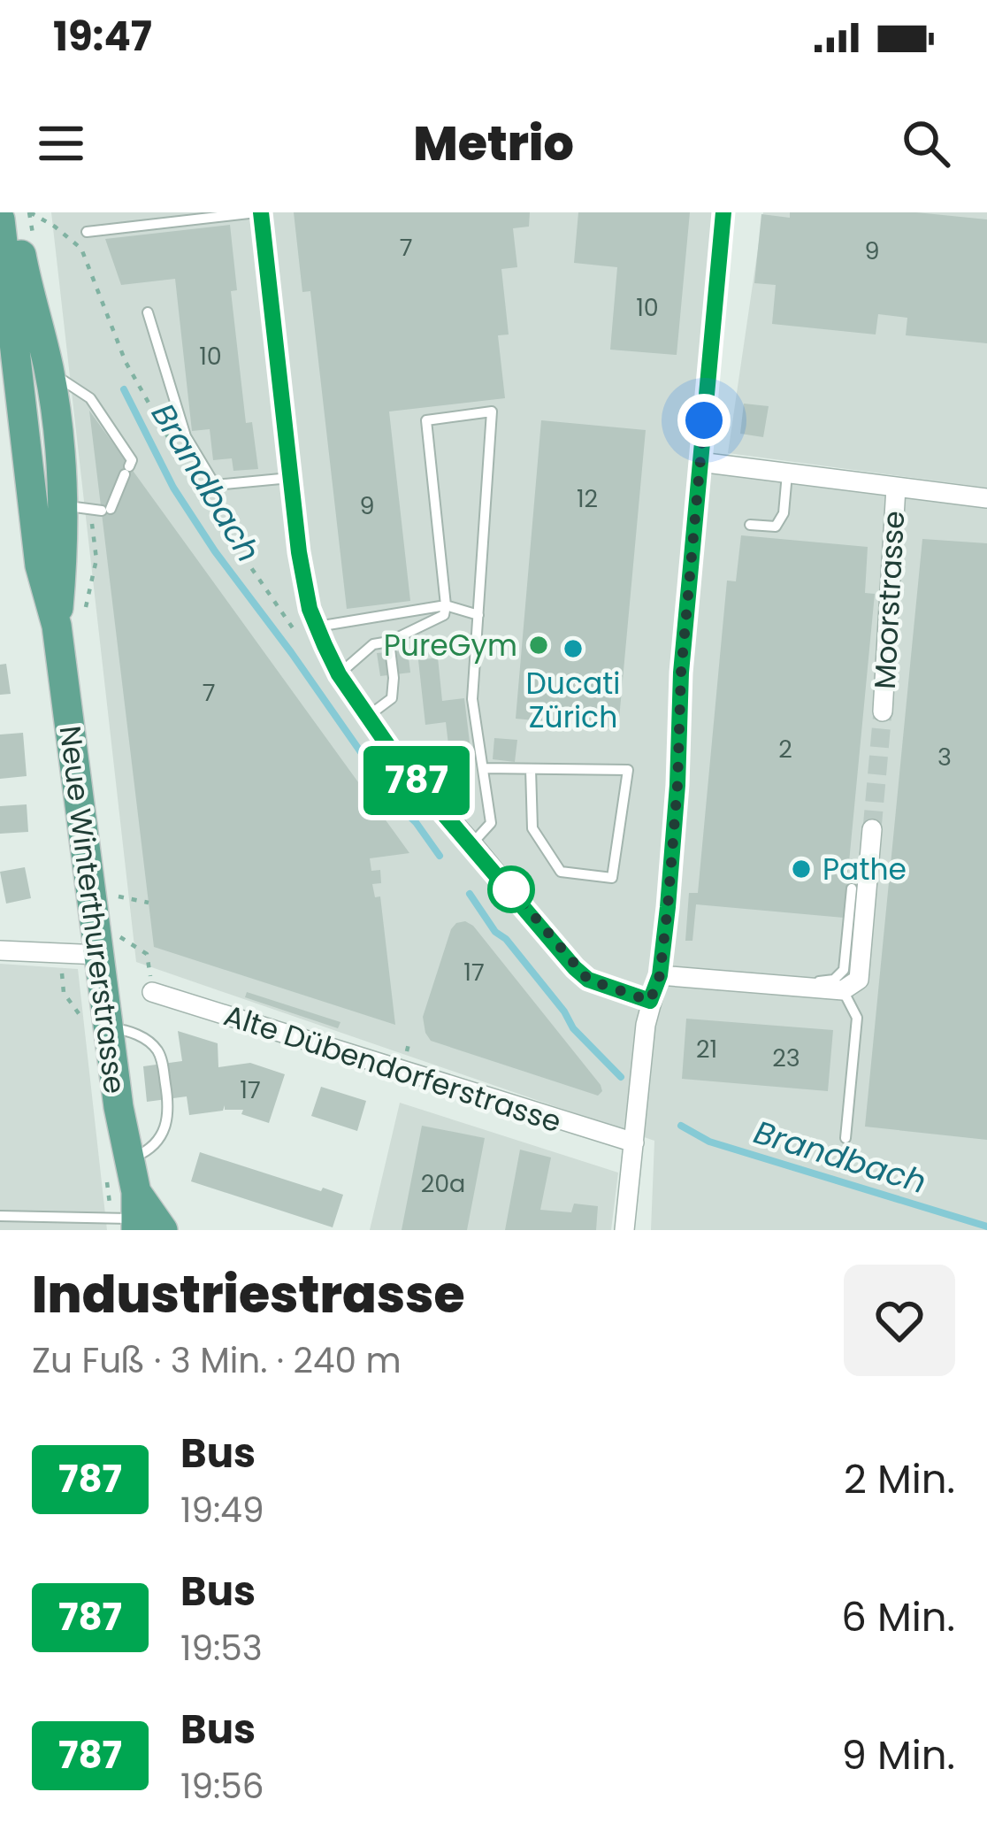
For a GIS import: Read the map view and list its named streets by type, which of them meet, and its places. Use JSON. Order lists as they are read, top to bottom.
{
  "streets": {
    "main road": ["Neue Winterthurerstrasse"],
    "street": ["Moorstrasse", "Alte Dübendorferstrasse"]
  },
  "water": ["Brandbach"],
  "places": ["PureGym", "Ducati Zürich", "Pathe"],
  "lines": ["bus line 787"],
  "house_numbers": [
    "7",
    "9",
    "10",
    "10",
    "12",
    "9",
    "7",
    "2",
    "3",
    "17",
    "21",
    "23",
    "17",
    "20a"
  ],
  "page": {
    "status": "19:47",
    "header": "Metrio",
    "on_map": "787",
    "heading": ["Industriestrasse", "Zu Fuß · 3 Min. · 240 m"],
    "list": [
      {
        "mark": "787",
        "name": "Bus",
        "note": "19:49",
        "value": "2 Min."
      },
      {
        "mark": "787",
        "name": "Bus",
        "note": "19:53",
        "value": "6 Min."
      },
      {
        "mark": "787",
        "name": "Bus",
        "note": "19:56",
        "value": "9 Min."
      }
    ]
  }
}
